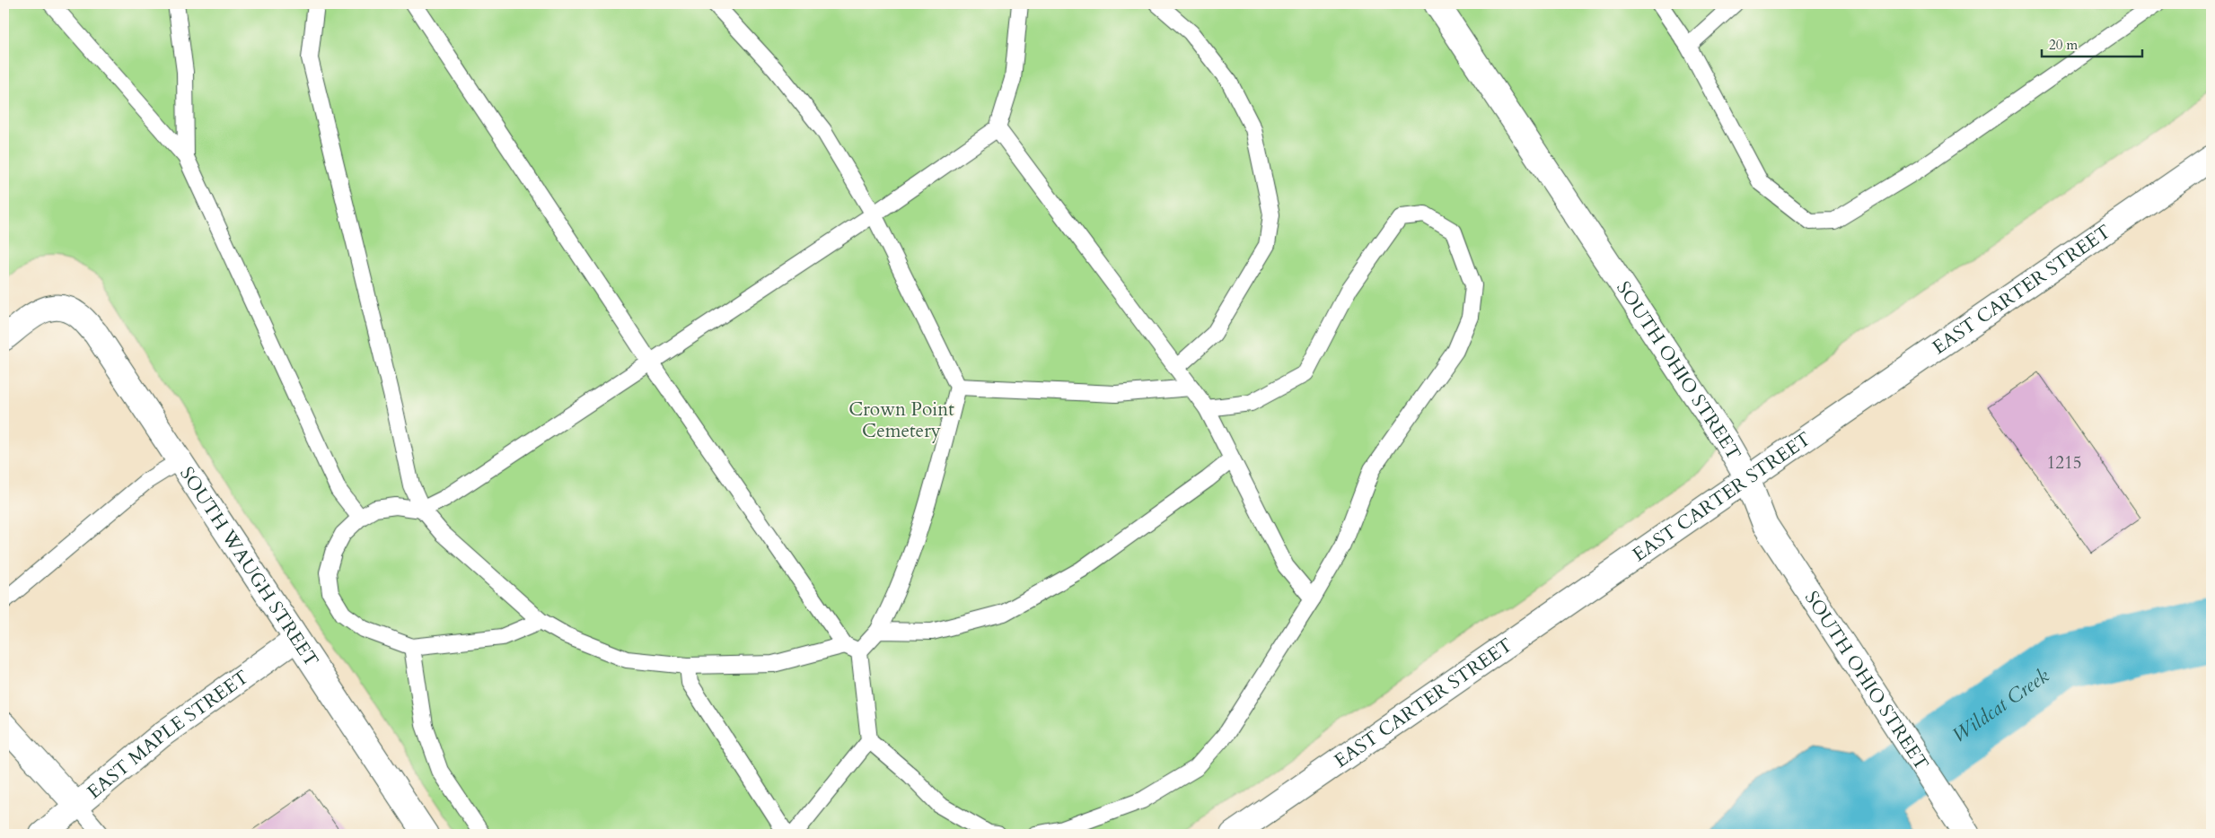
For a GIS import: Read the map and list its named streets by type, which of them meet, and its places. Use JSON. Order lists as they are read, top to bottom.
{
  "streets": {
    "street": [
      "EAST CARTER STREET",
      "SOUTH OHIO STREET",
      "SOUTH WAUGH STREET",
      "EAST MAPLE STREET"
    ]
  },
  "crossings": [
    ["EAST CARTER STREET", "SOUTH OHIO STREET"],
    ["SOUTH WAUGH STREET", "EAST MAPLE STREET"]
  ],
  "water": ["Wildcat Creek"],
  "parks": ["Crown Point Cemetery"],
  "house_numbers": ["1215"],
  "scale_bar": "20 m"
}
